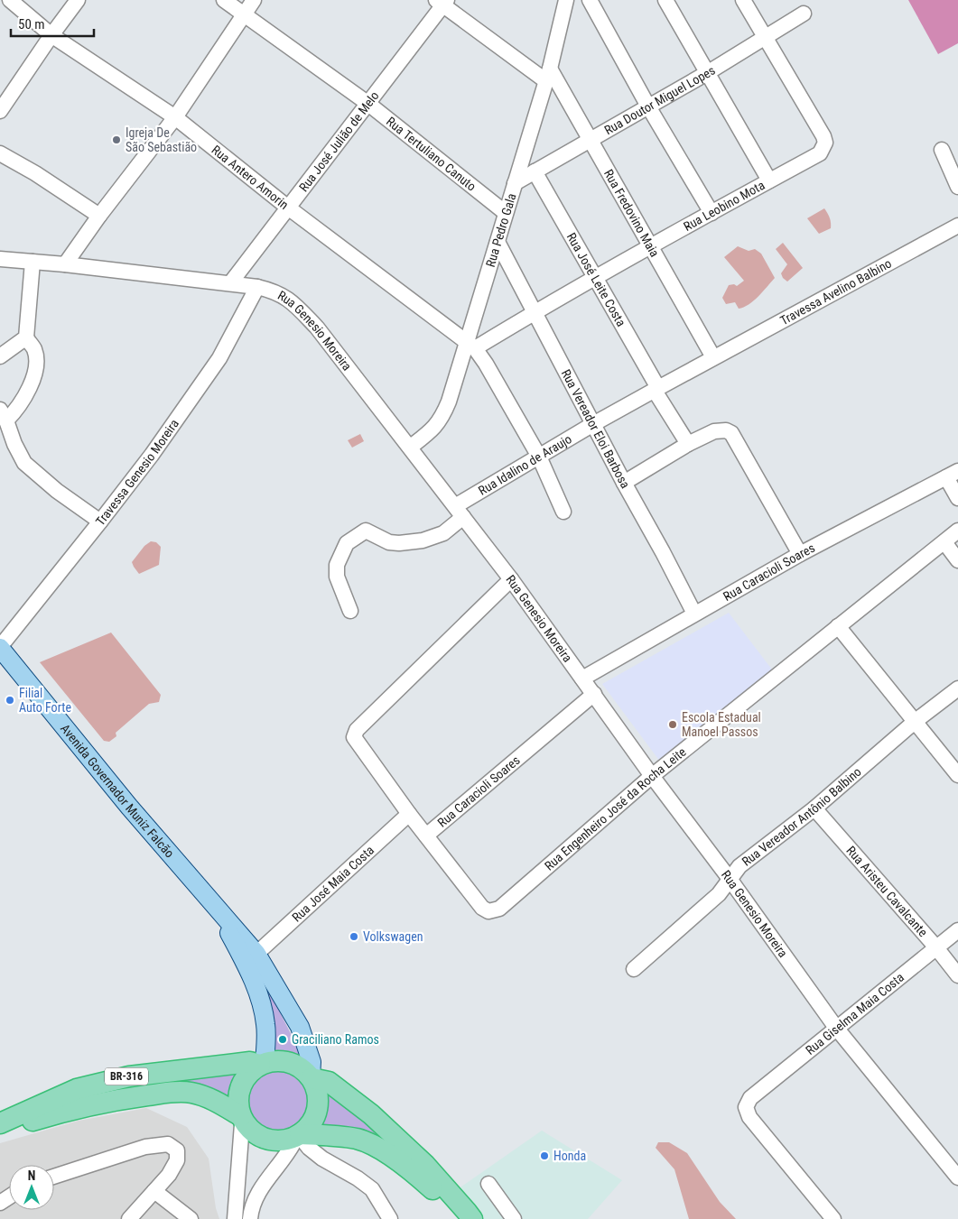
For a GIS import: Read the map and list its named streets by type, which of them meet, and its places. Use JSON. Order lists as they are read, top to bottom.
{
  "streets": {
    "highway": ["BR-316"],
    "main road": ["Avenida Governador Muniz Falcão"],
    "street": [
      "Rua Doutor Miguel Lopes",
      "Rua José Julião de Melo",
      "Rua Tertuliano Canuto",
      "Rua Antero Amorin",
      "Rua Leobino Mota",
      "Rua Fredovino Maia",
      "Rua Pedro Gala",
      "Rua José Leite Costa",
      "Travessa Avelino Balbino",
      "Rua Genesio Moreira",
      "Rua Vereador Eloi Barbosa",
      "Rua Idalino de Araujo",
      "Travessa Genesio Moreira",
      "Rua Caracioli Soares",
      "Rua Engenheiro José da Rocha Leite",
      "Rua Vereador Antônio Balbino",
      "Rua José Maia Costa",
      "Rua Aristeu Cavalcante",
      "Rua Giselma Maia Costa"
    ]
  },
  "crossings": [
    ["Rua Doutor Miguel Lopes", "Rua Leobino Mota"],
    ["Rua Doutor Miguel Lopes", "Rua Fredovino Maia"],
    ["Rua Doutor Miguel Lopes", "Rua Pedro Gala"],
    ["Rua Doutor Miguel Lopes", "Rua José Leite Costa"],
    ["Rua José Julião de Melo", "Rua Tertuliano Canuto"],
    ["Rua José Julião de Melo", "Rua Antero Amorin"],
    ["Rua José Julião de Melo", "Rua Genesio Moreira"],
    ["Rua Tertuliano Canuto", "Rua Pedro Gala"],
    ["Rua Antero Amorin", "Rua Leobino Mota"],
    ["Rua Antero Amorin", "Rua Pedro Gala"],
    ["Rua Antero Amorin", "Rua Idalino de Araujo"],
    ["Rua Leobino Mota", "Rua Fredovino Maia"],
    ["Rua Leobino Mota", "Rua Pedro Gala"],
    ["Rua Leobino Mota", "Rua José Leite Costa"],
    ["Rua Leobino Mota", "Rua Vereador Eloi Barbosa"],
    ["Rua Fredovino Maia", "Rua Pedro Gala"],
    ["Rua Fredovino Maia", "Travessa Avelino Balbino"],
    ["Rua Fredovino Maia", "Rua Idalino de Araujo"],
    ["Rua Pedro Gala", "Rua Genesio Moreira"],
    ["Rua Pedro Gala", "Rua Vereador Eloi Barbosa"],
    ["Rua José Leite Costa", "Rua Idalino de Araujo"],
    ["Travessa Avelino Balbino", "Rua Idalino de Araujo"],
    ["Rua Genesio Moreira", "Rua Idalino de Araujo"],
    ["Rua Genesio Moreira", "Travessa Genesio Moreira"],
    ["Rua Genesio Moreira", "Rua Caracioli Soares"],
    ["Rua Genesio Moreira", "Rua Engenheiro José da Rocha Leite"],
    ["Rua Genesio Moreira", "Rua Vereador Antônio Balbino"],
    ["Rua Genesio Moreira", "Rua Giselma Maia Costa"],
    ["Rua Vereador Eloi Barbosa", "Rua Idalino de Araujo"],
    ["Rua Vereador Eloi Barbosa", "Rua Caracioli Soares"],
    ["Travessa Genesio Moreira", "Avenida Governador Muniz Falcão"],
    ["Rua Caracioli Soares", "Rua Engenheiro José da Rocha Leite"],
    ["Avenida Governador Muniz Falcão", "Rua José Maia Costa"],
    ["Avenida Governador Muniz Falcão", "BR-316"],
    ["Rua Vereador Antônio Balbino", "Rua Aristeu Cavalcante"],
    ["Rua Aristeu Cavalcante", "Rua Giselma Maia Costa"]
  ],
  "places": [
    "Igreja De São Sebastião",
    "Filial Auto Forte",
    "Escola Estadual Manoel Passos",
    "Volkswagen",
    "Graciliano Ramos",
    "Honda"
  ],
  "scale_bar": "50 m",
  "north": "top"
}
